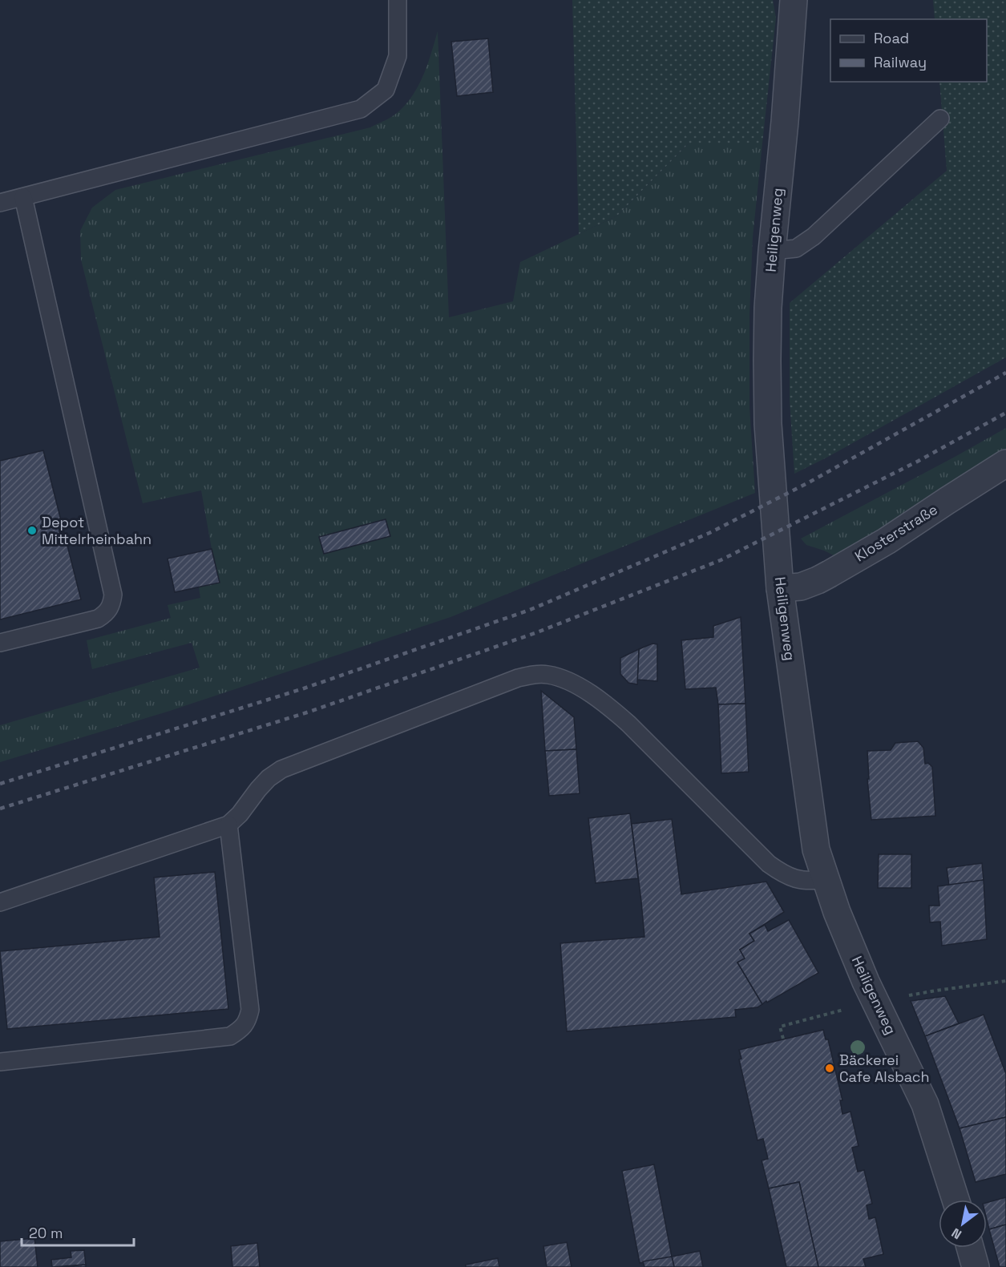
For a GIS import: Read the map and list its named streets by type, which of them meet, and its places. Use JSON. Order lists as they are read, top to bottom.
{
  "streets": {
    "street": ["Heiligenweg", "Klosterstraße"]
  },
  "crossings": [
    ["Heiligenweg", "Klosterstraße"]
  ],
  "places": ["Depot Mittelrheinbahn", "Bäckerei Cafe Alsbach"],
  "legend": ["Road", "Railway"],
  "scale_bar": "20 m",
  "north": "bottom left"
}
